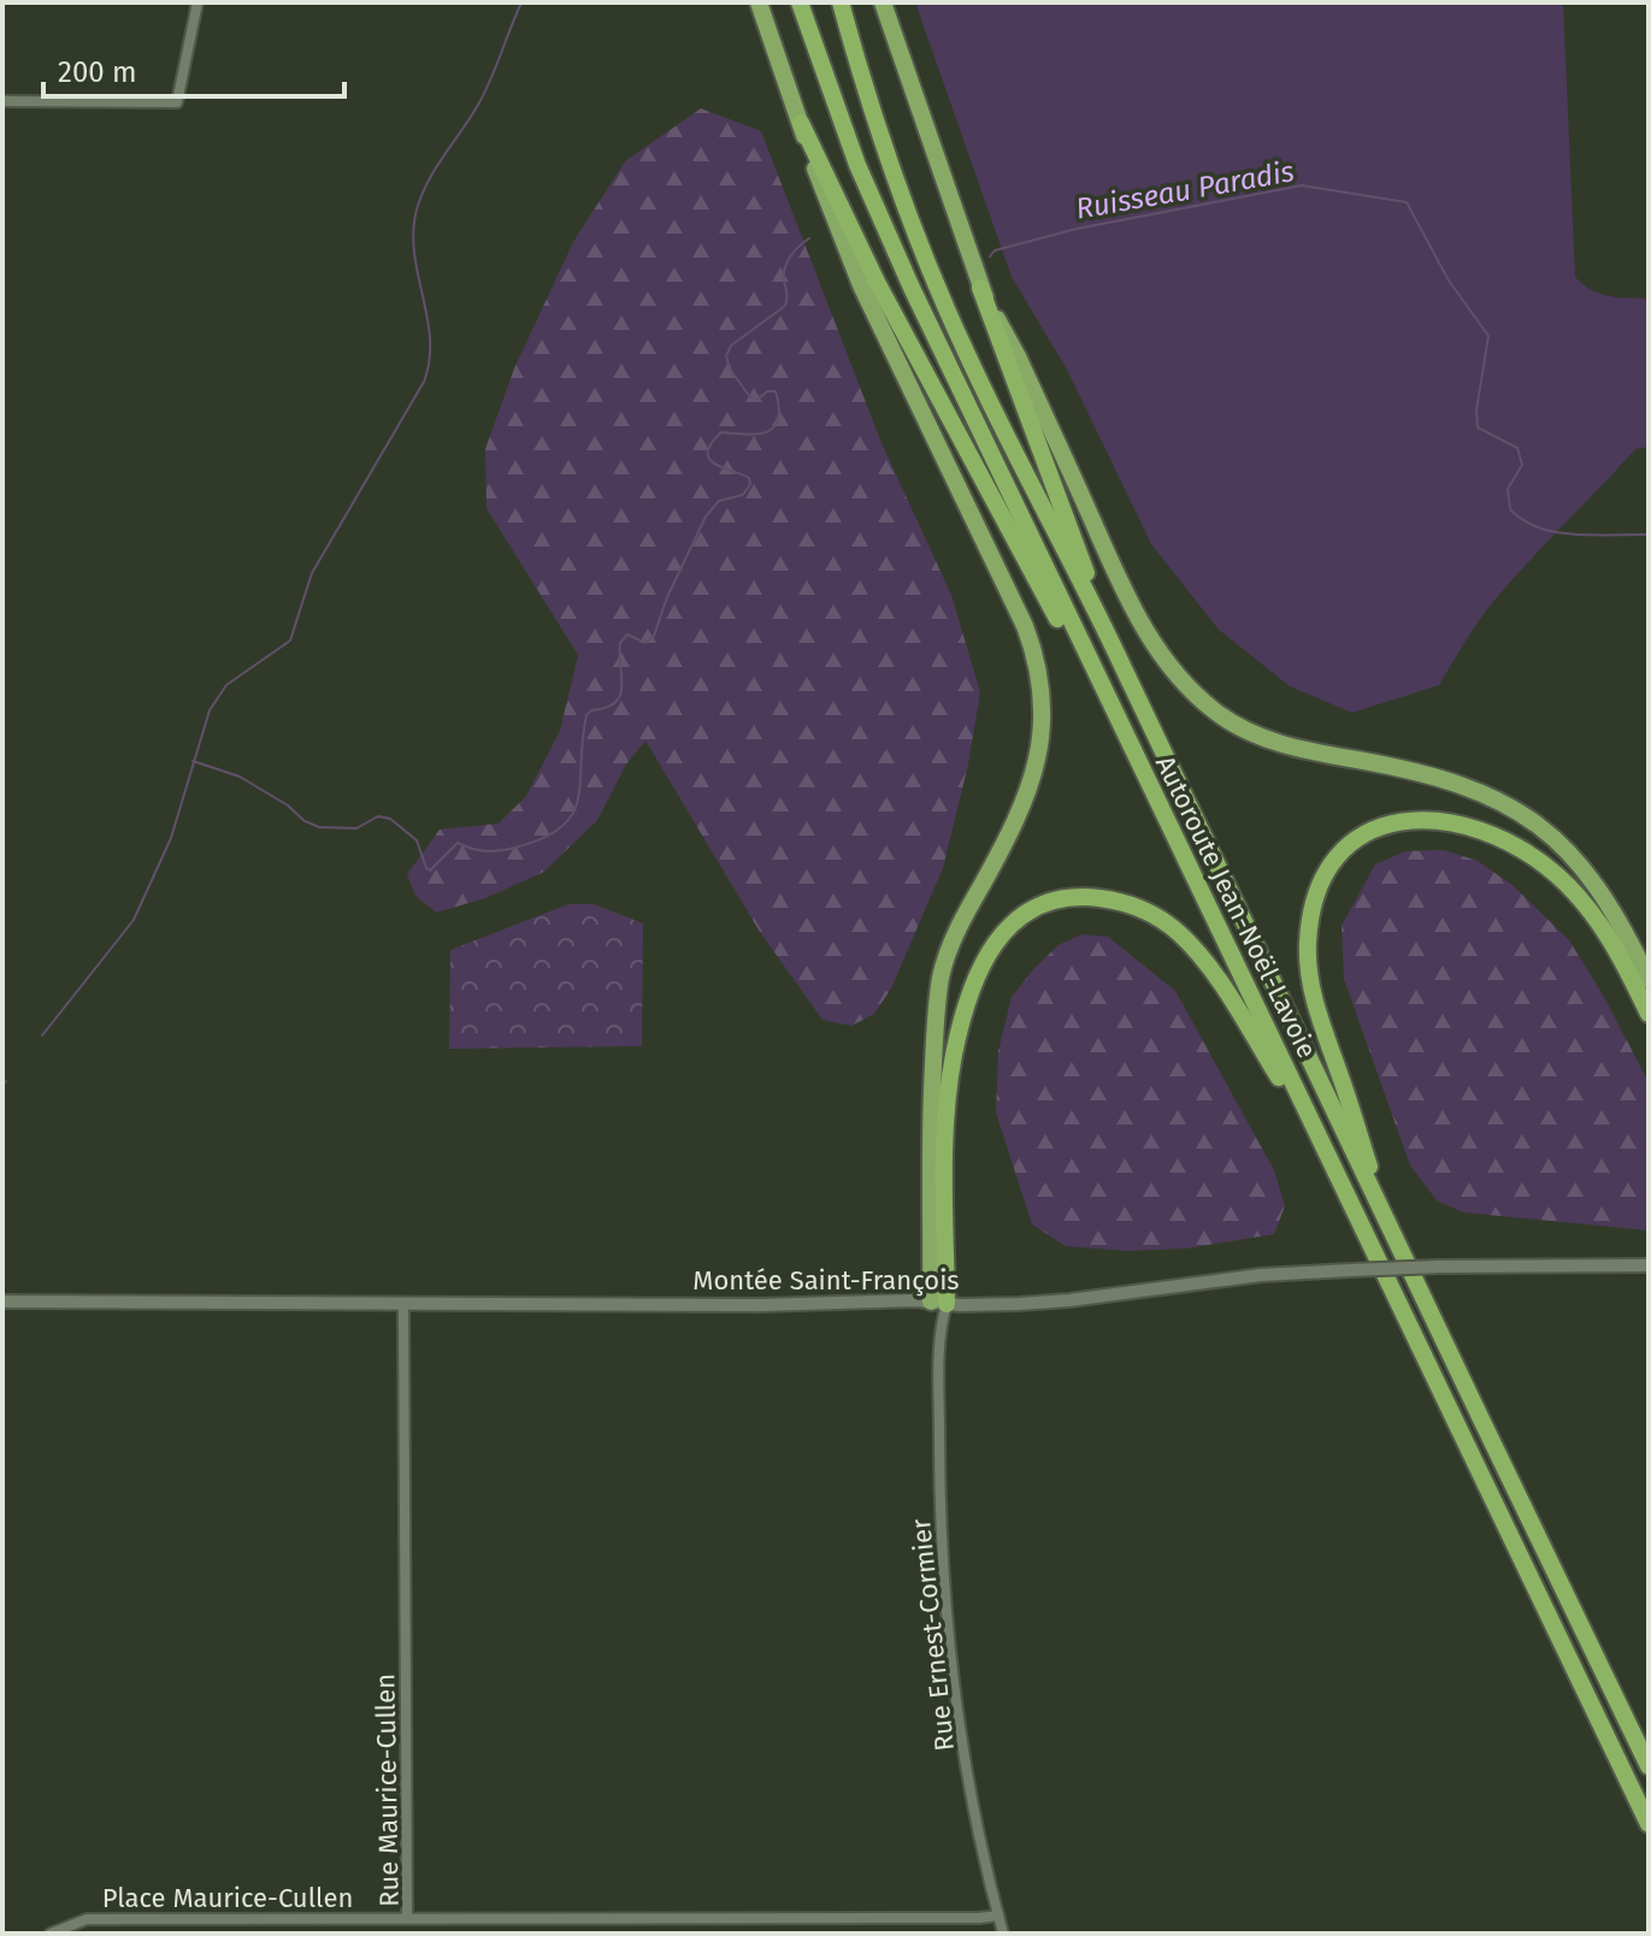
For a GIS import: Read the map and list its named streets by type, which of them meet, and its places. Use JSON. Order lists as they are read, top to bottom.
{
  "streets": {
    "highway": ["Autoroute Jean-Noël-Lavoie"],
    "street": [
      "Montée Saint-François",
      "Rue Ernest-Cormier",
      "Rue Maurice-Cullen",
      "Place Maurice-Cullen"
    ]
  },
  "crossings": [
    ["Montée Saint-François", "Rue Ernest-Cormier"],
    ["Montée Saint-François", "Rue Maurice-Cullen"],
    ["Rue Ernest-Cormier", "Rue Maurice-Cullen"],
    ["Rue Maurice-Cullen", "Place Maurice-Cullen"]
  ],
  "water": ["Ruisseau Paradis"],
  "scale_bar": "200 m"
}
